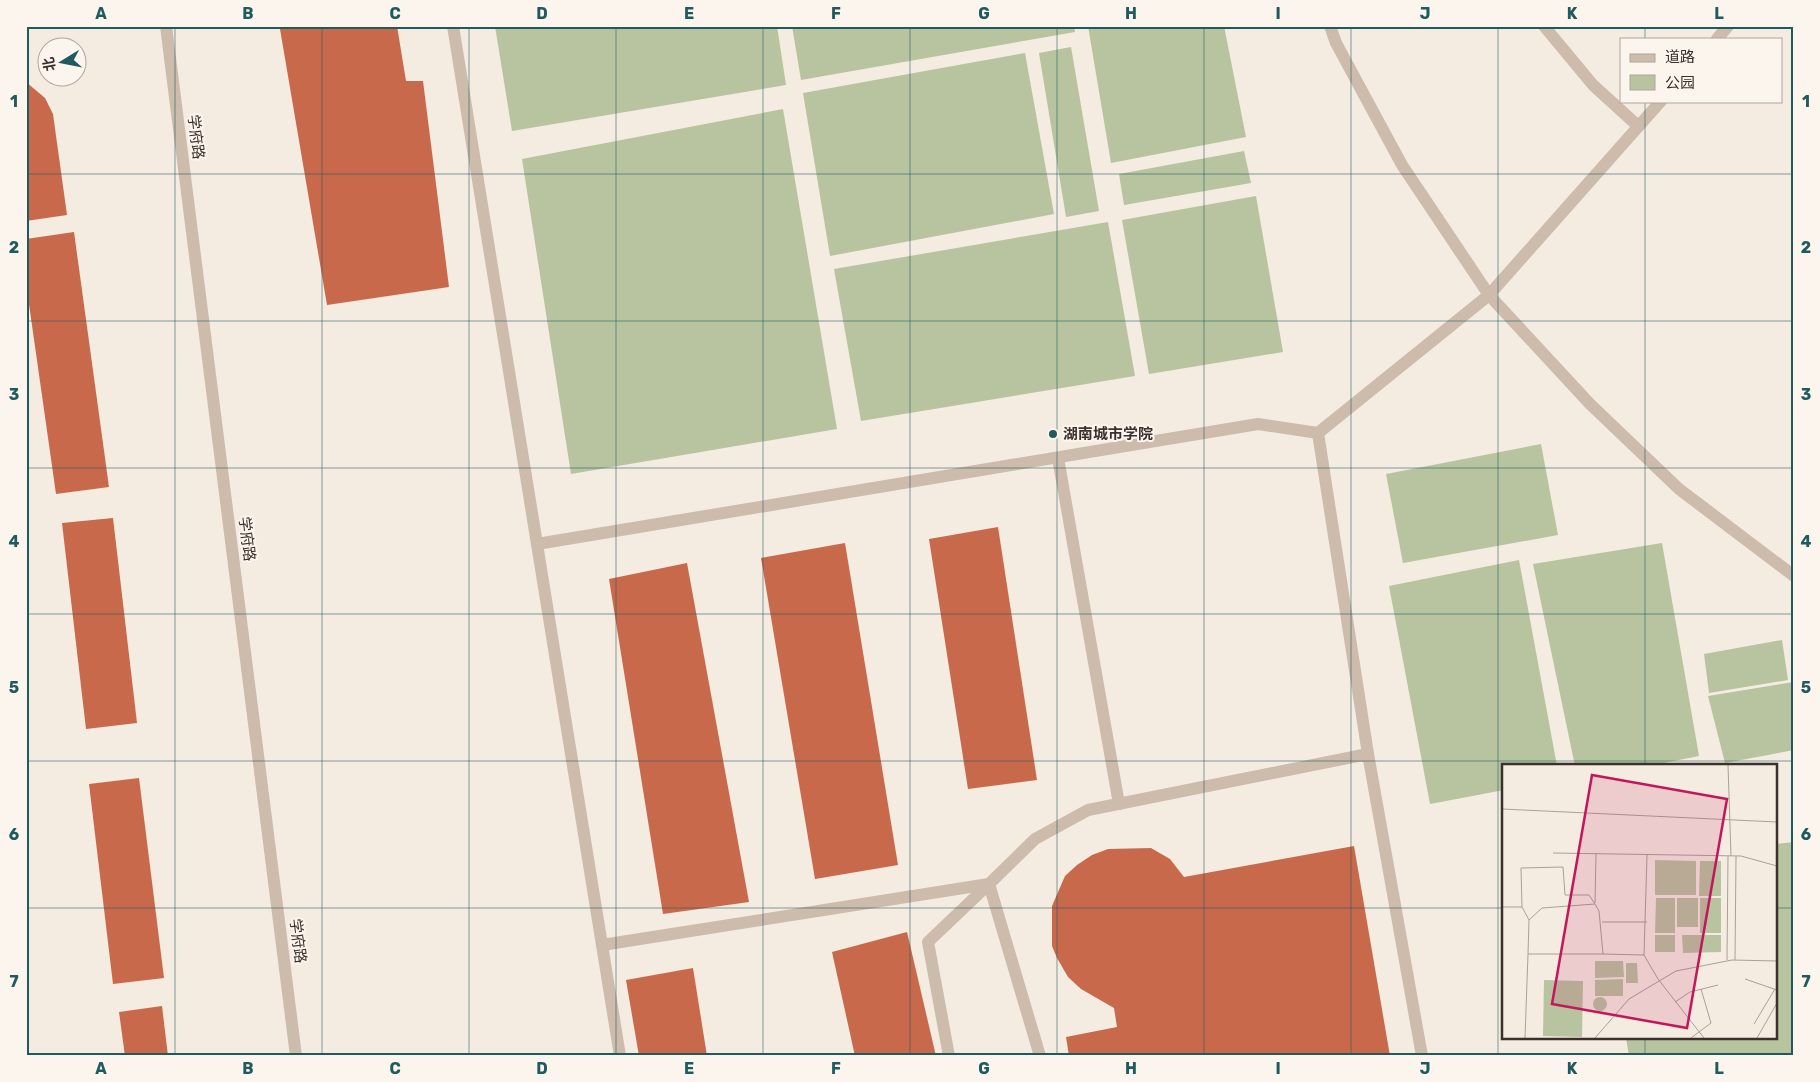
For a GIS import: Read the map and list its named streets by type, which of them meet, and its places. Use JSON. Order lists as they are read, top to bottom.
{
  "streets": {
    "street": ["学府路"]
  },
  "places": ["湖南城市学院"],
  "legend": ["道路", "公园"],
  "north": "left",
  "grid": {
    "columns": [
      "A",
      "B",
      "C",
      "D",
      "E",
      "F",
      "G",
      "H",
      "I",
      "J",
      "K",
      "L"
    ],
    "rows": [
      "1",
      "2",
      "3",
      "4",
      "5",
      "6",
      "7"
    ]
  }
}
